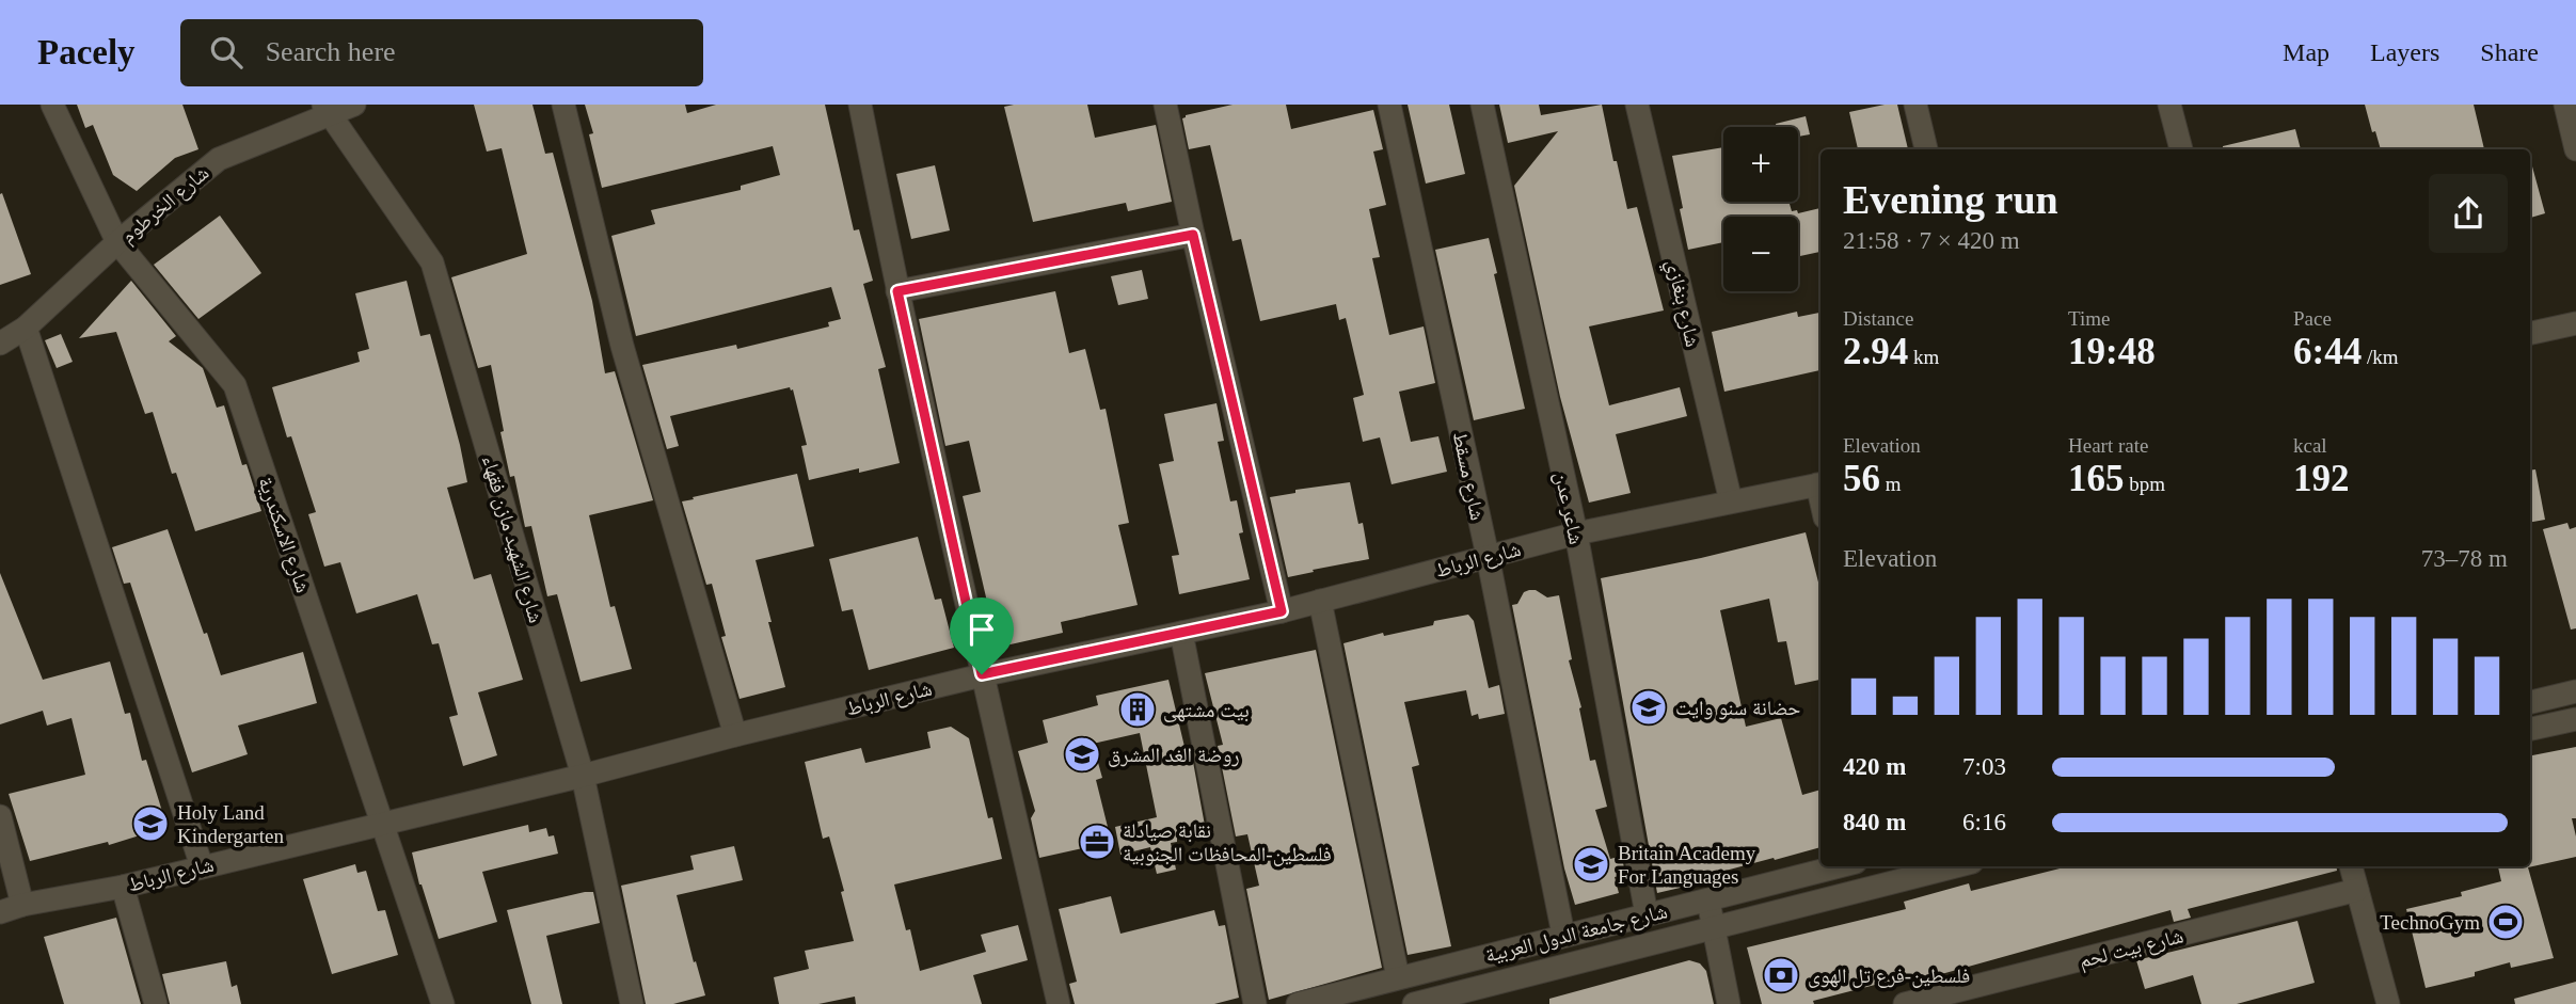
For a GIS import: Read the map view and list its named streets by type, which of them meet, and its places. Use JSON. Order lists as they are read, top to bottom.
{
  "streets": {
    "street": [
      "شارع الخرطوم",
      "شارع بنغازي",
      "شارع مسقط",
      "شاعر عدن",
      "شارع الاسكندرية",
      "شارع الشهيد مازن فقهاء",
      "شارع الرباط",
      "شارع جامعة الدول العربية",
      "شارع بيت لحم"
    ]
  },
  "crossings": [
    ["شارع الخرطوم", "شارع الاسكندرية"],
    ["شارع الخرطوم", "شارع الشهيد مازن فقهاء"],
    ["شارع بنغازي", "شارع الرباط"],
    ["شارع مسقط", "شارع الرباط"],
    ["شارع مسقط", "شارع جامعة الدول العربية"],
    ["شاعر عدن", "شارع الرباط"],
    ["شاعر عدن", "شارع جامعة الدول العربية"],
    ["شارع الاسكندرية", "شارع الرباط"],
    ["شارع الشهيد مازن فقهاء", "شارع الرباط"]
  ],
  "places": {
    "school or university": [
      "حضانة سنو وايت",
      "روضة الغد المشرق",
      "Holy Land Kindergarten",
      "Britain Academy For Languages"
    ],
    "building": ["بيت مشتهى"],
    "office": ["نقابة صيادلة فلسطين-المحافظات الجنوبية"],
    "sports": ["TechnoGym"],
    "bank": ["فلسطين-فرع تل الهوى"]
  },
  "page": {
    "header": "Pacely",
    "search": "Search here",
    "nav": ["Map", "Layers", "Share"],
    "map_buttons": ["+", "−"],
    "heading": ["Evening run", "21:58 · 7 × 420 m"],
    "stats": [
      ["Distance", "2.94 km"],
      ["Time", "19:48"],
      ["Pace", "6:44 /km"],
      ["Elevation", "56 m"],
      ["Heart rate", "165 bpm"],
      ["kcal", "192"]
    ],
    "chart": ["Elevation", "73–78 m"],
    "list": [
      {
        "name": "420 m",
        "note": "7:03"
      },
      {
        "name": "840 m",
        "note": "6:16"
      }
    ]
  }
}
